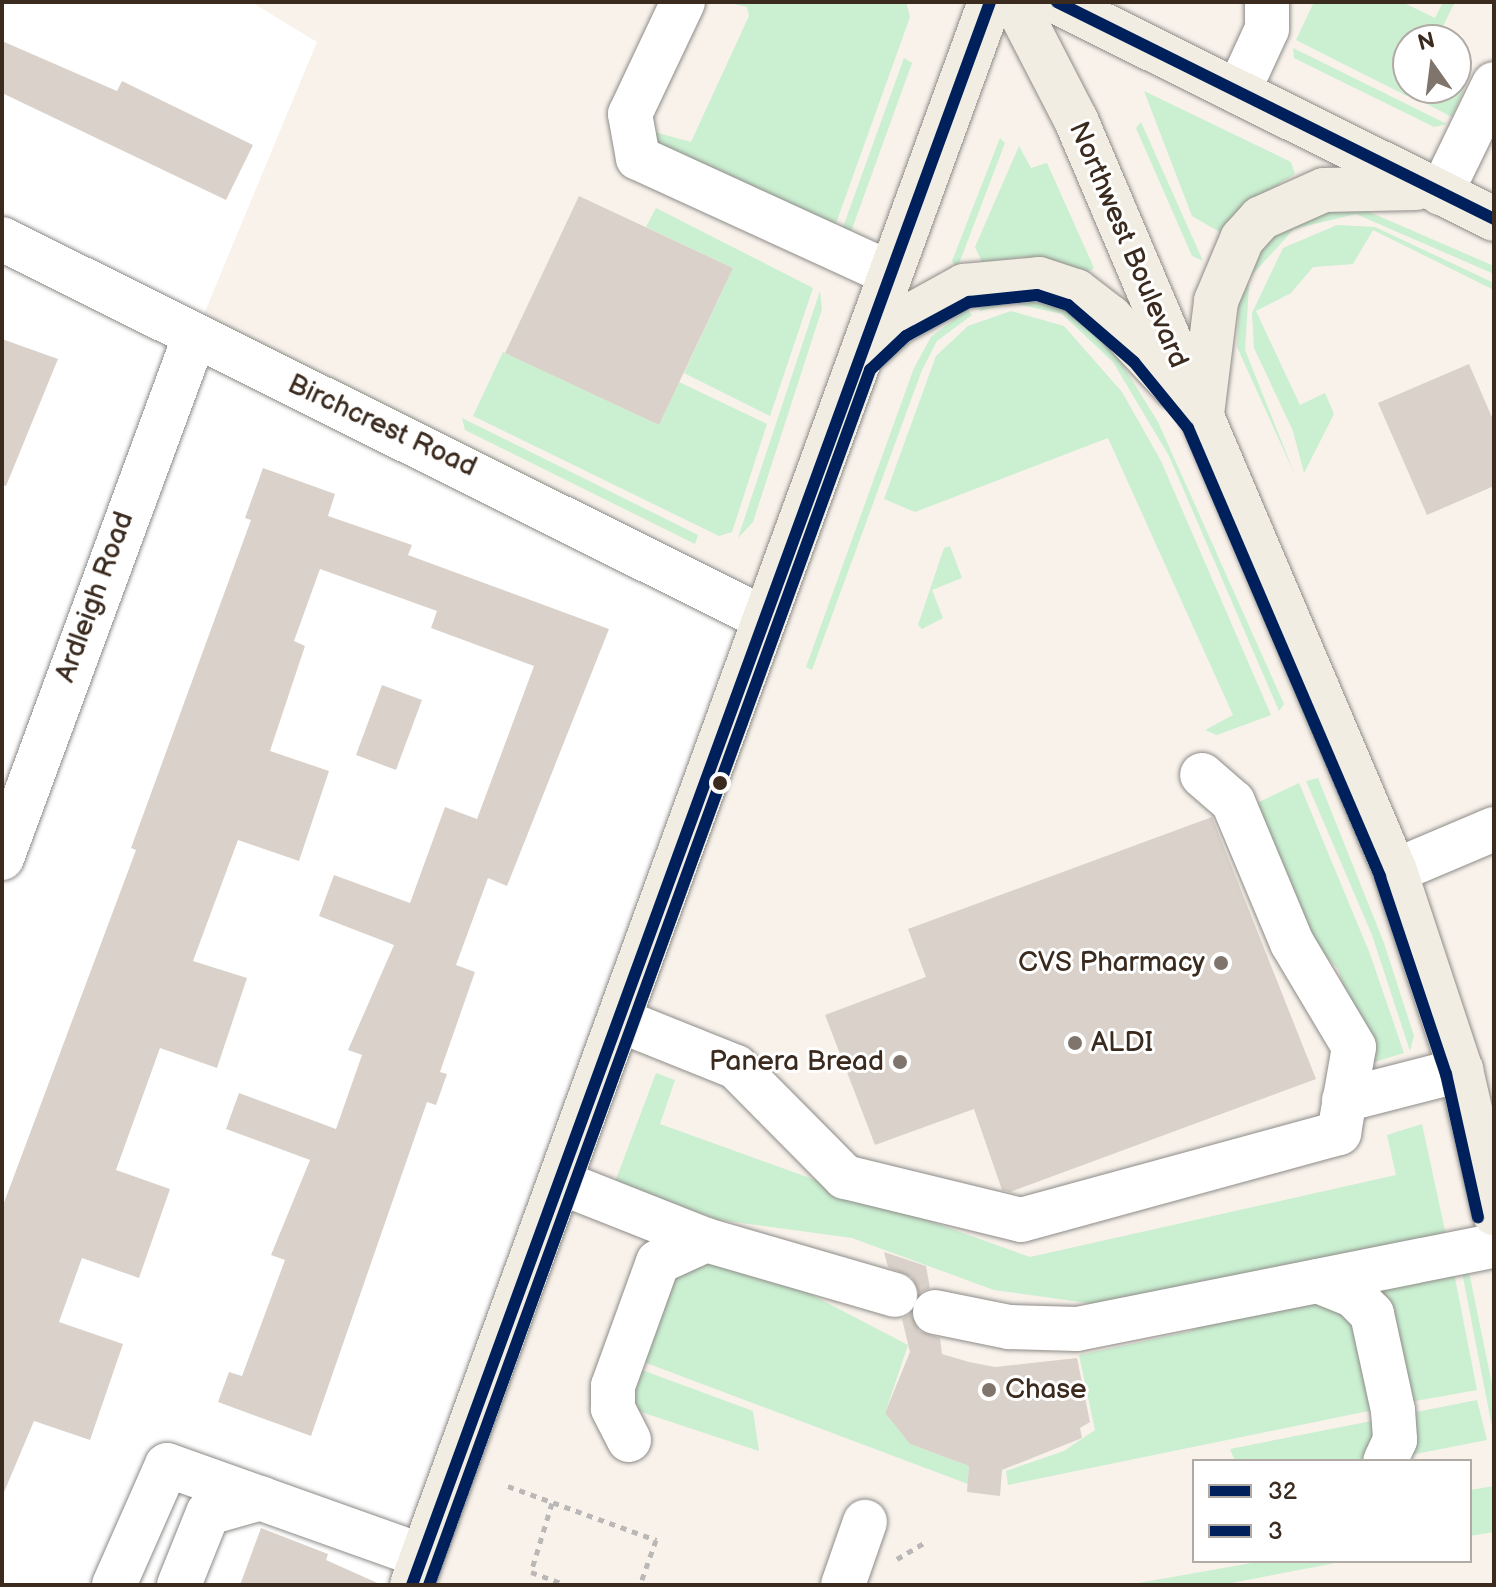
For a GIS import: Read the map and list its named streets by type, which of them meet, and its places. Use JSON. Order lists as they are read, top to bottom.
{
  "streets": {
    "main road": ["Northwest Boulevard"],
    "street": ["Birchcrest Road", "Ardleigh Road"]
  },
  "crossings": [
    ["Birchcrest Road", "Ardleigh Road"]
  ],
  "places": [
    "CVS Pharmacy",
    "ALDI",
    "Panera Bread",
    "Chase"
  ],
  "lines": ["transit line 32", "transit line 3"],
  "legend": ["32", "3"],
  "north": "top"
}
